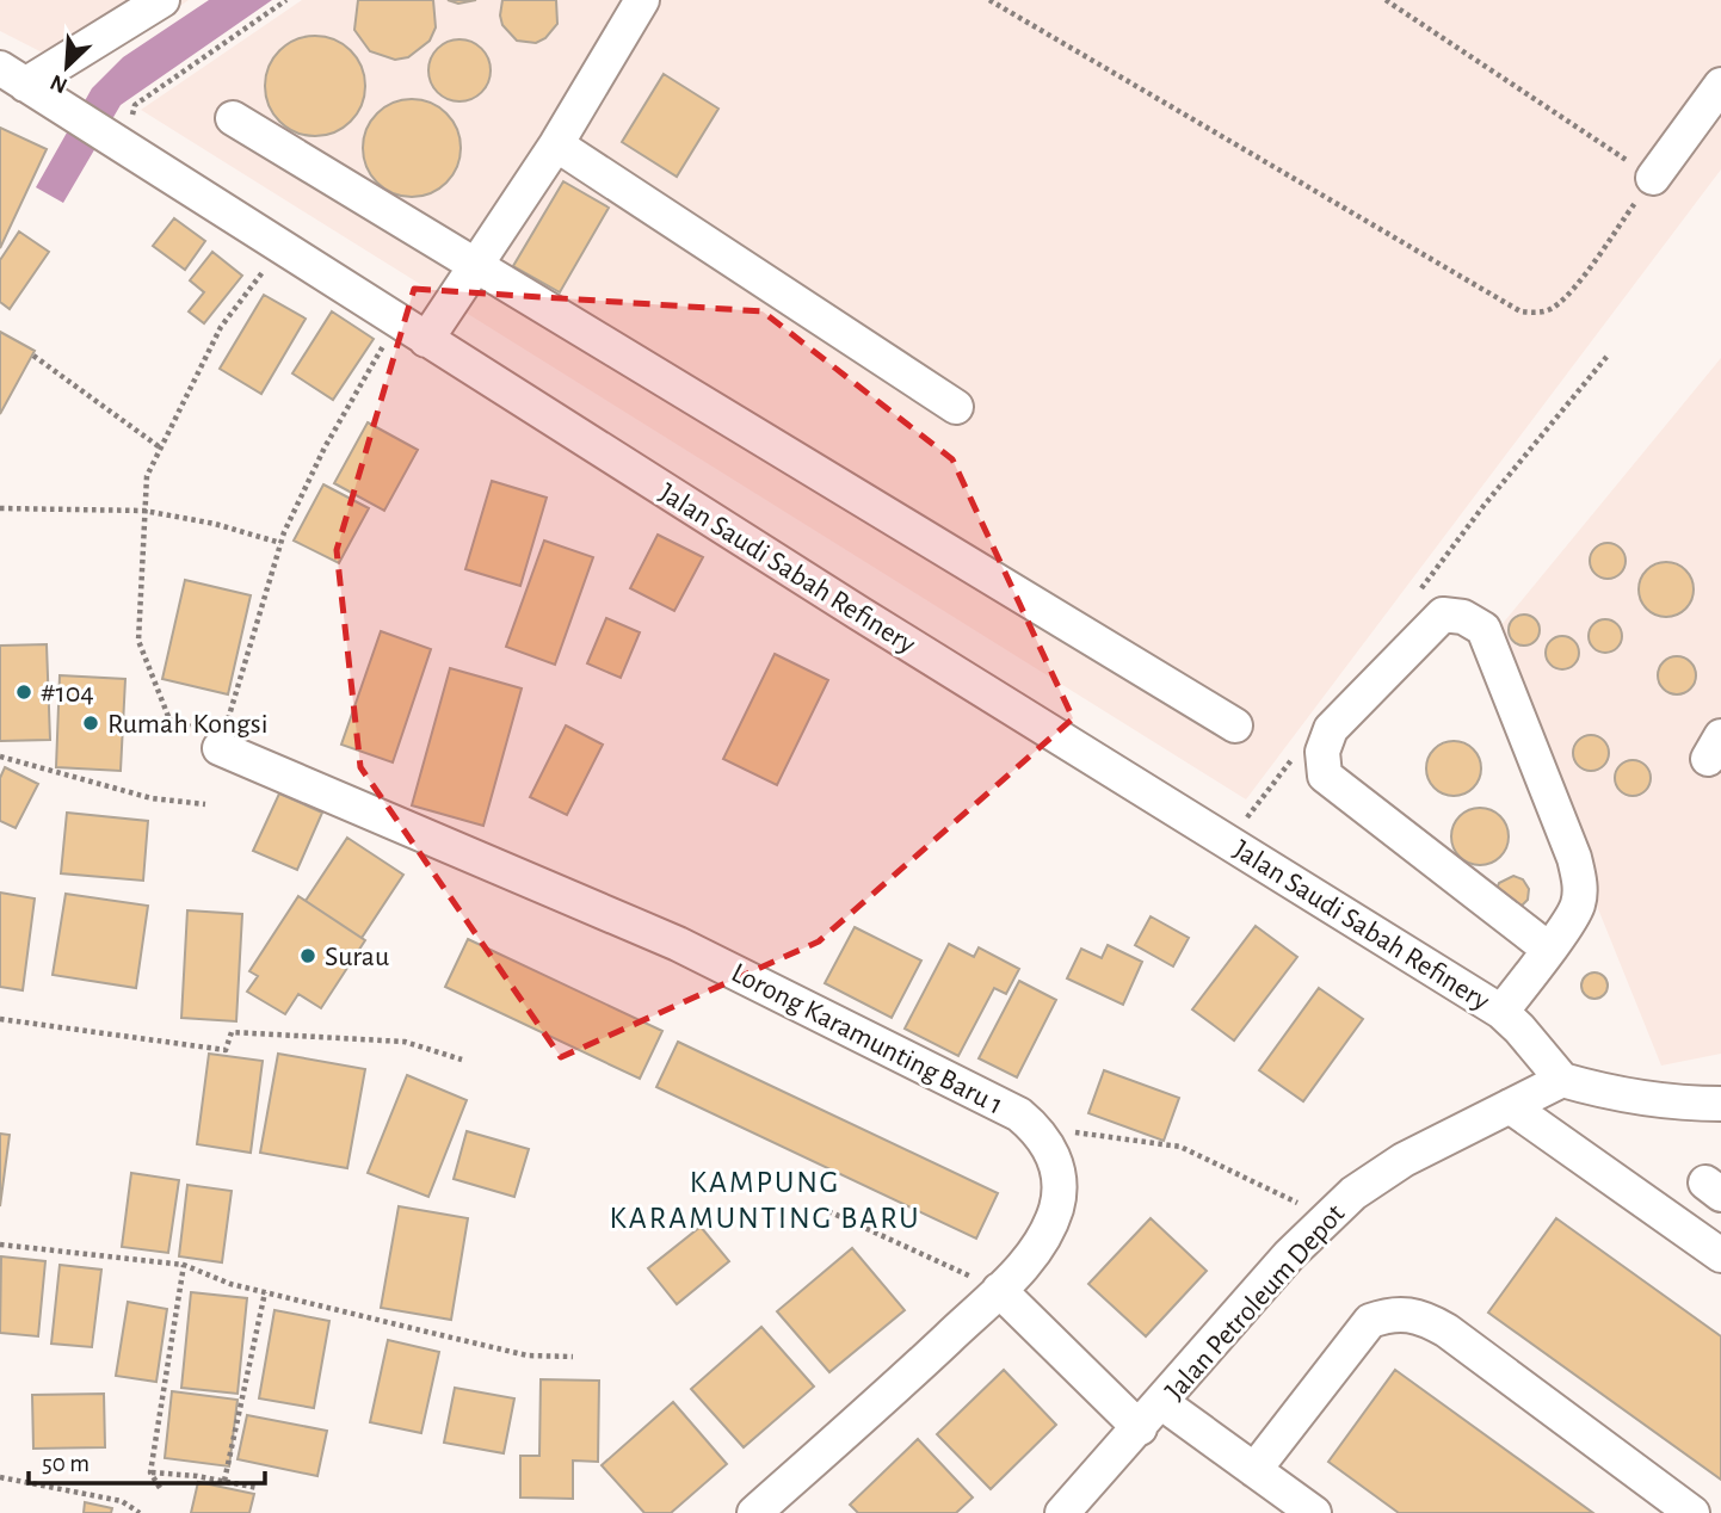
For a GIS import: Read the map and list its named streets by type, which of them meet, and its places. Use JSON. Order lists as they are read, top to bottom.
{
  "streets": {
    "street": ["Jalan Saudi Sabah Refinery", "Lorong Karamunting Baru 1", "Jalan Petroleum Depot"]
  },
  "crossings": [
    ["Jalan Saudi Sabah Refinery", "Jalan Petroleum Depot"]
  ],
  "districts": ["KAMPUNG KARAMUNTING BARU"],
  "places": ["#104", "Rumah Kongsi", "Surau"],
  "scale_bar": "50 m",
  "north": "bottom left"
}
